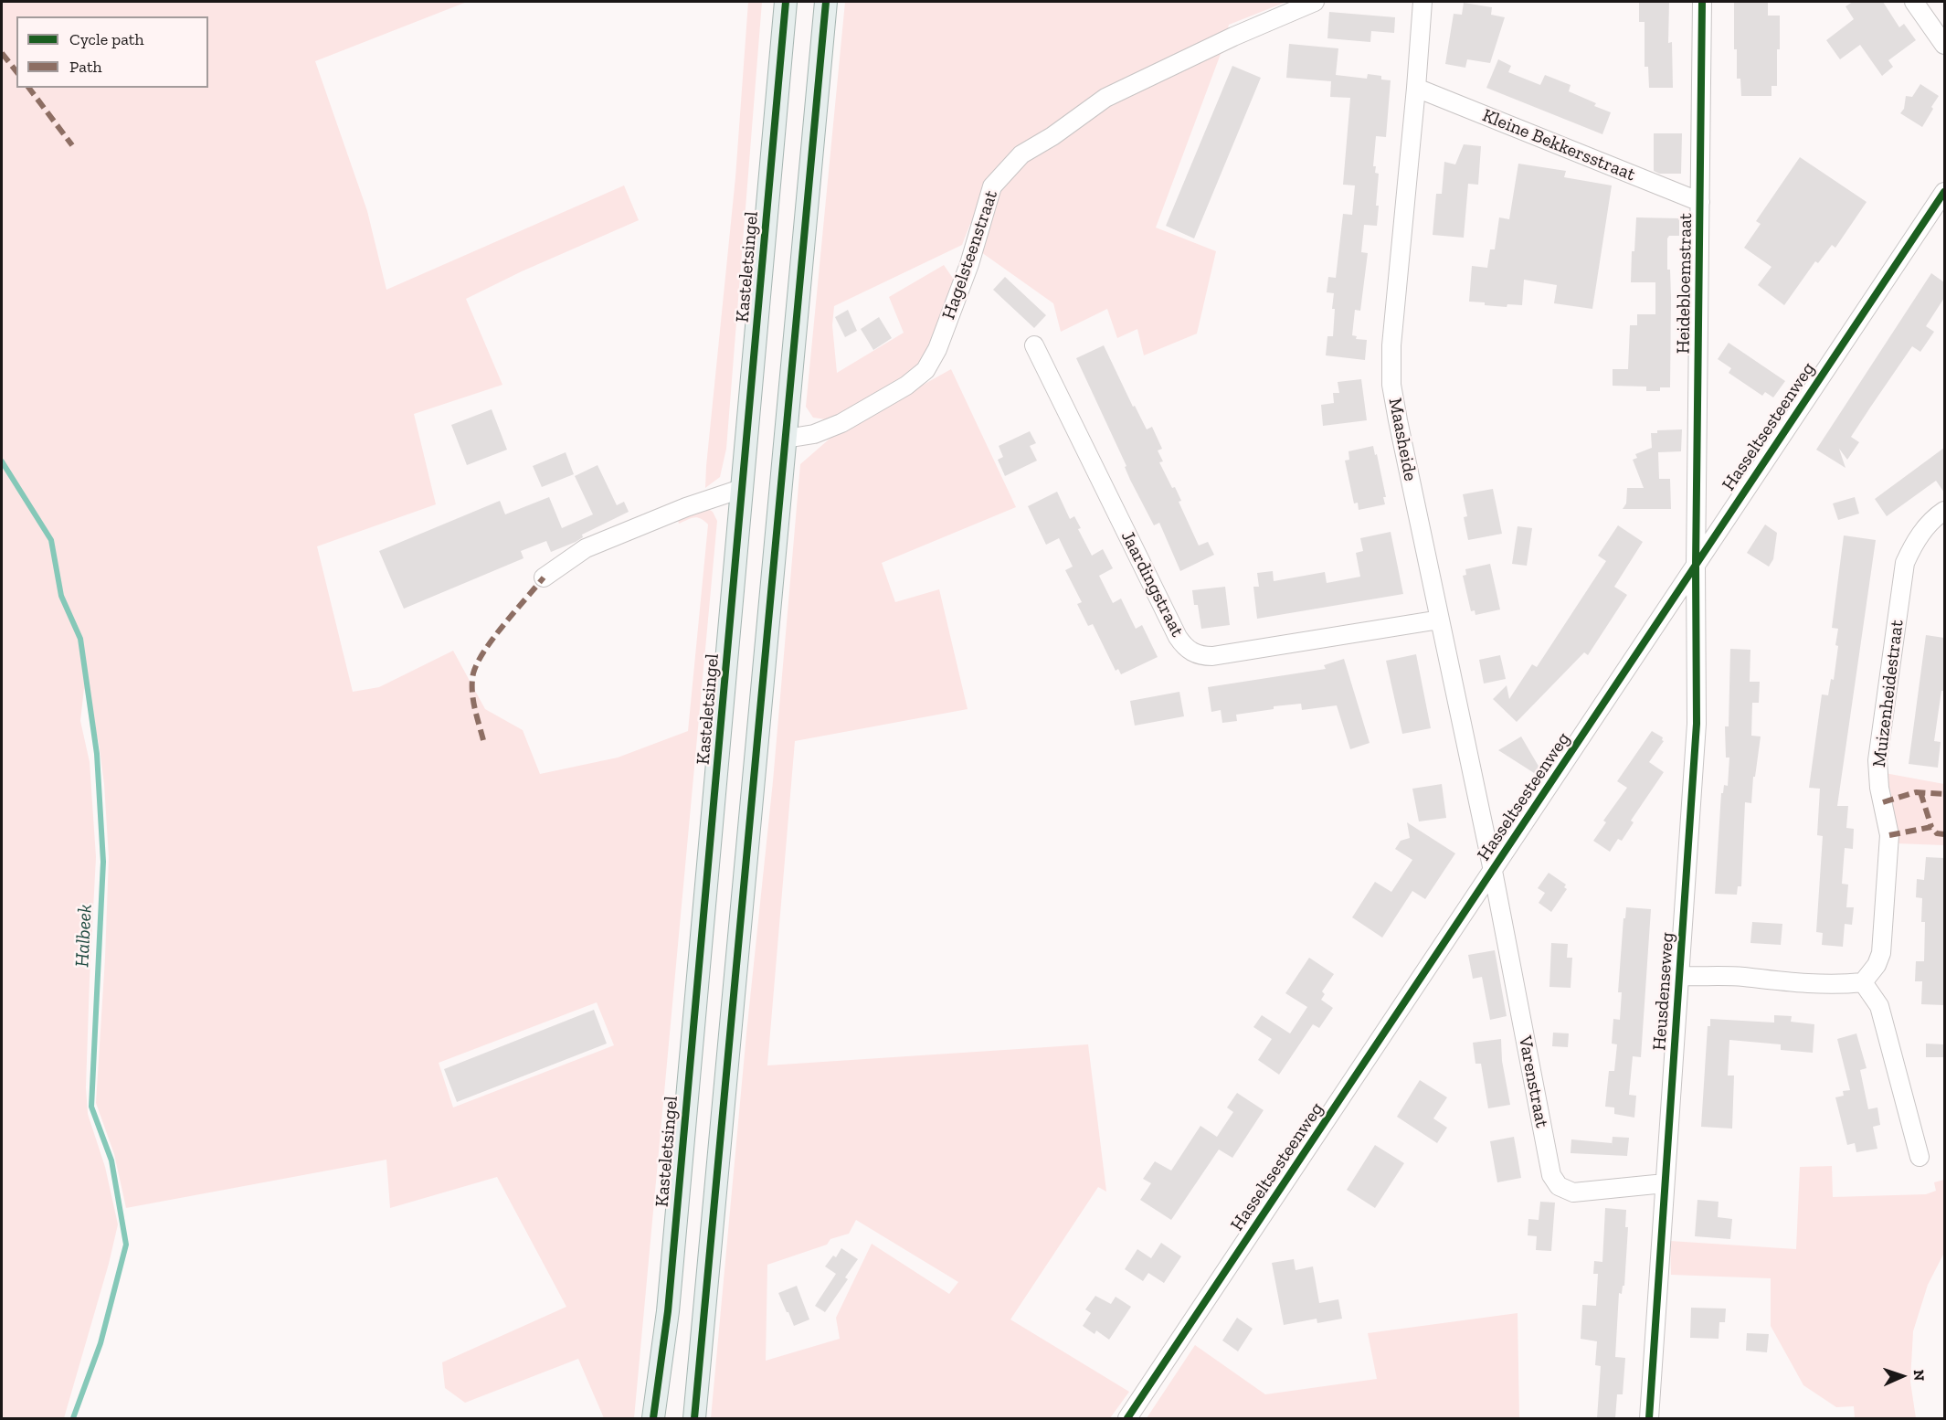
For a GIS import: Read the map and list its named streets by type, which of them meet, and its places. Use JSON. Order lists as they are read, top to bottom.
{
  "streets": {
    "main road": ["Kasteletsingel"],
    "street": [
      "Kleine Bekkersstraat",
      "Hagelsteenstraat",
      "Heidebloemstraat",
      "Hasseltsesteenweg",
      "Maasheide",
      "Jaardingstraat",
      "Muizenheidestraat",
      "Heusdenseweg",
      "Varenstraat"
    ]
  },
  "crossings": [
    ["Kleine Bekkersstraat", "Heidebloemstraat"],
    ["Kleine Bekkersstraat", "Maasheide"],
    ["Heidebloemstraat", "Hasseltsesteenweg"],
    ["Heidebloemstraat", "Heusdenseweg"],
    ["Hasseltsesteenweg", "Maasheide"],
    ["Hasseltsesteenweg", "Heusdenseweg"],
    ["Hasseltsesteenweg", "Varenstraat"],
    ["Maasheide", "Jaardingstraat"],
    ["Maasheide", "Varenstraat"],
    ["Heusdenseweg", "Varenstraat"]
  ],
  "water": ["Halbeek"],
  "legend": ["Cycle path", "Path"],
  "north": "right"
}
